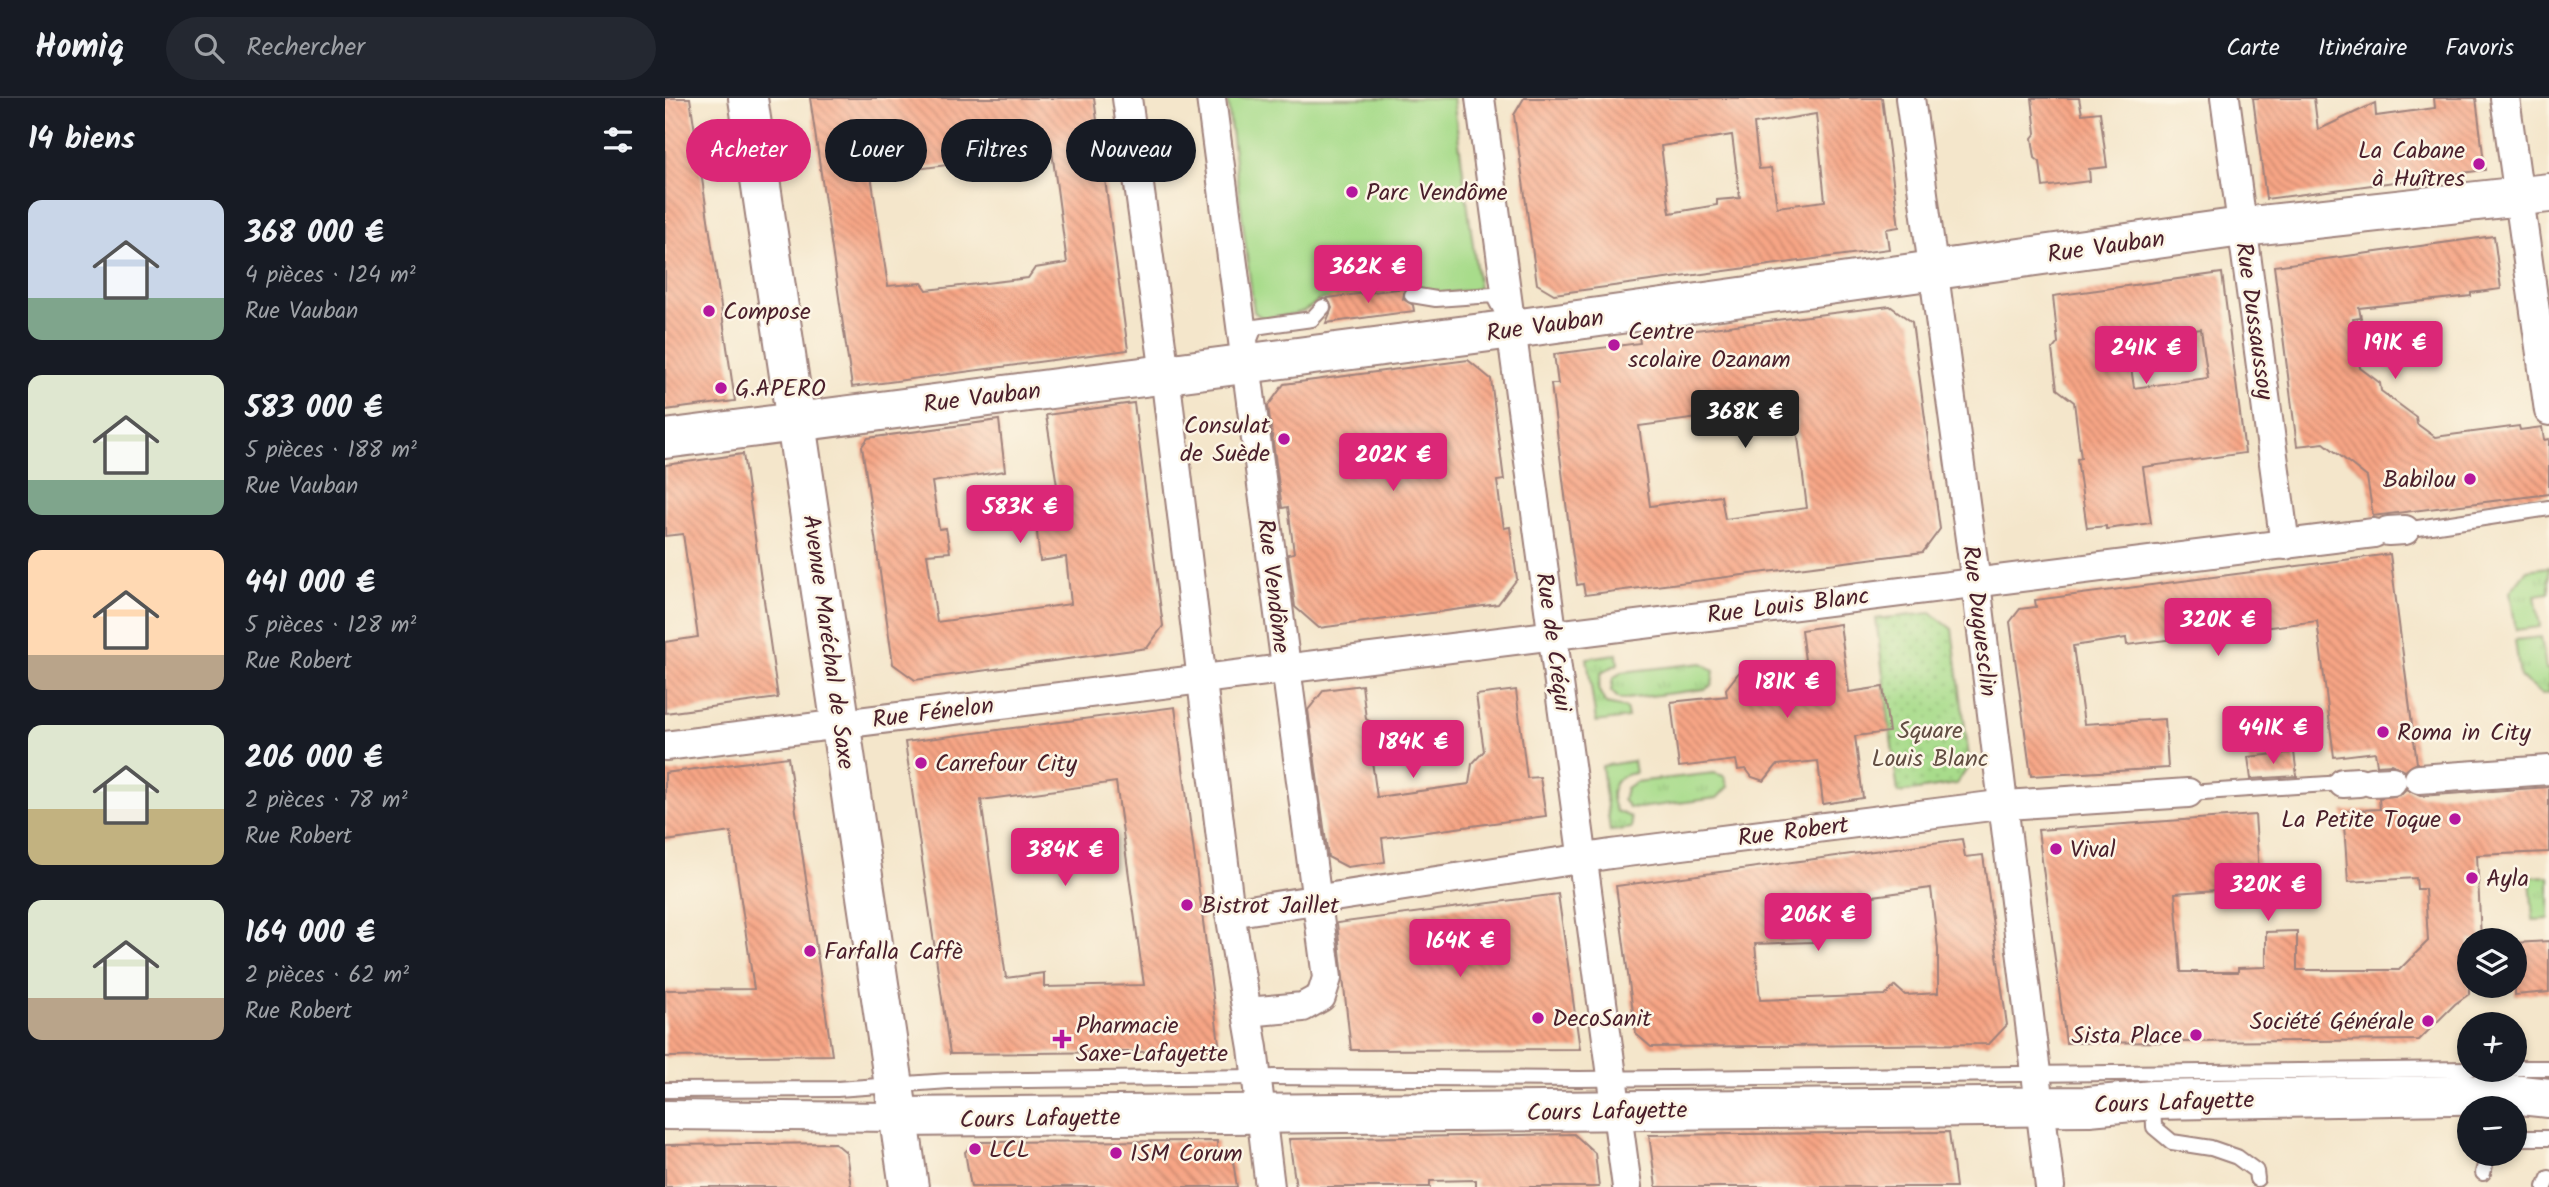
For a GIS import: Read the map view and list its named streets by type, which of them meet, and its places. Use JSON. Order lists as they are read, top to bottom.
{
  "streets": {
    "street": [
      "Rue Vauban",
      "Rue Dussaussoy",
      "Rue Vendôme",
      "Rue Louis Blanc",
      "Rue Duguesclin",
      "Avenue Maréchal de Saxe",
      "Rue de Créqui",
      "Rue Fénelon",
      "Rue Robert",
      "Cours Lafayette"
    ]
  },
  "crossings": [
    ["Rue Vauban", "Rue Dussaussoy"],
    ["Rue Vauban", "Rue Vendôme"],
    ["Rue Vauban", "Rue Duguesclin"],
    ["Rue Vauban", "Avenue Maréchal de Saxe"],
    ["Rue Vauban", "Rue de Créqui"],
    ["Rue Dussaussoy", "Rue Louis Blanc"],
    ["Rue Vendôme", "Rue Louis Blanc"],
    ["Rue Vendôme", "Rue Robert"],
    ["Rue Louis Blanc", "Rue Duguesclin"],
    ["Rue Louis Blanc", "Rue de Créqui"],
    ["Rue Louis Blanc", "Rue Fénelon"],
    ["Rue Duguesclin", "Rue Robert"],
    ["Rue Duguesclin", "Cours Lafayette"],
    ["Avenue Maréchal de Saxe", "Rue Fénelon"],
    ["Avenue Maréchal de Saxe", "Cours Lafayette"],
    ["Rue de Créqui", "Rue Robert"],
    ["Rue de Créqui", "Cours Lafayette"]
  ],
  "parks": ["Square Louis Blanc"],
  "places": {
    "other": [
      "La Cabane à Huîtres",
      "Parc Vendôme",
      "Compose",
      "Centre scolaire Ozanam",
      "G.APERO",
      "Consulat de Suède",
      "Babilou",
      "Roma in City",
      "Carrefour City",
      "La Petite Toque",
      "Vival",
      "Ayla",
      "Bistrot Jaillet",
      "Farfalla Caffè",
      "DecoSanit",
      "Société Générale",
      "Sista Place",
      "LCL",
      "ISM Corum"
    ],
    "health": ["Pharmacie Saxe-Lafayette"]
  },
  "page": {
    "header": "Homiq",
    "search": "Rechercher",
    "nav": ["Carte", "Itinéraire", "Favoris"],
    "heading": "14 biens",
    "chip": [
      "Acheter",
      "Louer",
      "Filtres",
      "Nouveau"
    ],
    "list": [
      {
        "name": "368 000 €",
        "note": "4 pièces · 124 m² · Rue Vauban"
      },
      {
        "name": "583 000 €",
        "note": "5 pièces · 188 m² · Rue Vauban"
      },
      {
        "name": "441 000 €",
        "note": "5 pièces · 128 m² · Rue Robert"
      },
      {
        "name": "206 000 €",
        "note": "2 pièces · 78 m² · Rue Robert"
      },
      {
        "name": "164 000 €",
        "note": "2 pièces · 62 m² · Rue Robert"
      }
    ],
    "price": [
      "362K €",
      "191K €",
      "241K €",
      "368K €",
      "202K €",
      "583K €",
      "320K €",
      "181K €",
      "441K €",
      "184K €",
      "384K €",
      "320K €",
      "206K €",
      "164K €"
    ],
    "map_buttons": ["+", "−"]
  }
}
